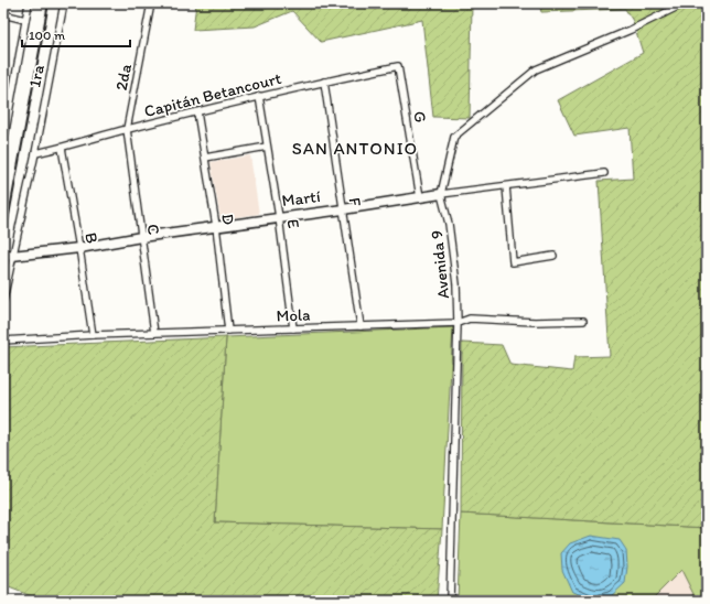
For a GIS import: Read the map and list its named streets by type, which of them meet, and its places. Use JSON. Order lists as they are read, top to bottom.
{
  "streets": {
    "street": [
      "1ra",
      "2da",
      "Capitán Betancourt",
      "G",
      "Martí",
      "F",
      "D",
      "E",
      "C",
      "B",
      "Avenida 9",
      "Mola"
    ]
  },
  "crossings": [
    ["1ra", "Capitán Betancourt"],
    ["1ra", "Martí"],
    ["2da", "Capitán Betancourt"],
    ["2da", "C"],
    ["Capitán Betancourt", "G"],
    ["Capitán Betancourt", "F"],
    ["Capitán Betancourt", "D"],
    ["Capitán Betancourt", "E"],
    ["Capitán Betancourt", "C"],
    ["Capitán Betancourt", "B"],
    ["G", "Martí"],
    ["Martí", "F"],
    ["Martí", "D"],
    ["Martí", "E"],
    ["Martí", "C"],
    ["Martí", "B"],
    ["Martí", "Avenida 9"],
    ["F", "Mola"],
    ["D", "Mola"],
    ["E", "Mola"],
    ["C", "Mola"],
    ["B", "Mola"],
    ["Avenida 9", "Mola"]
  ],
  "districts": ["SAN ANTONIO"],
  "scale_bar": "100 m"
}
